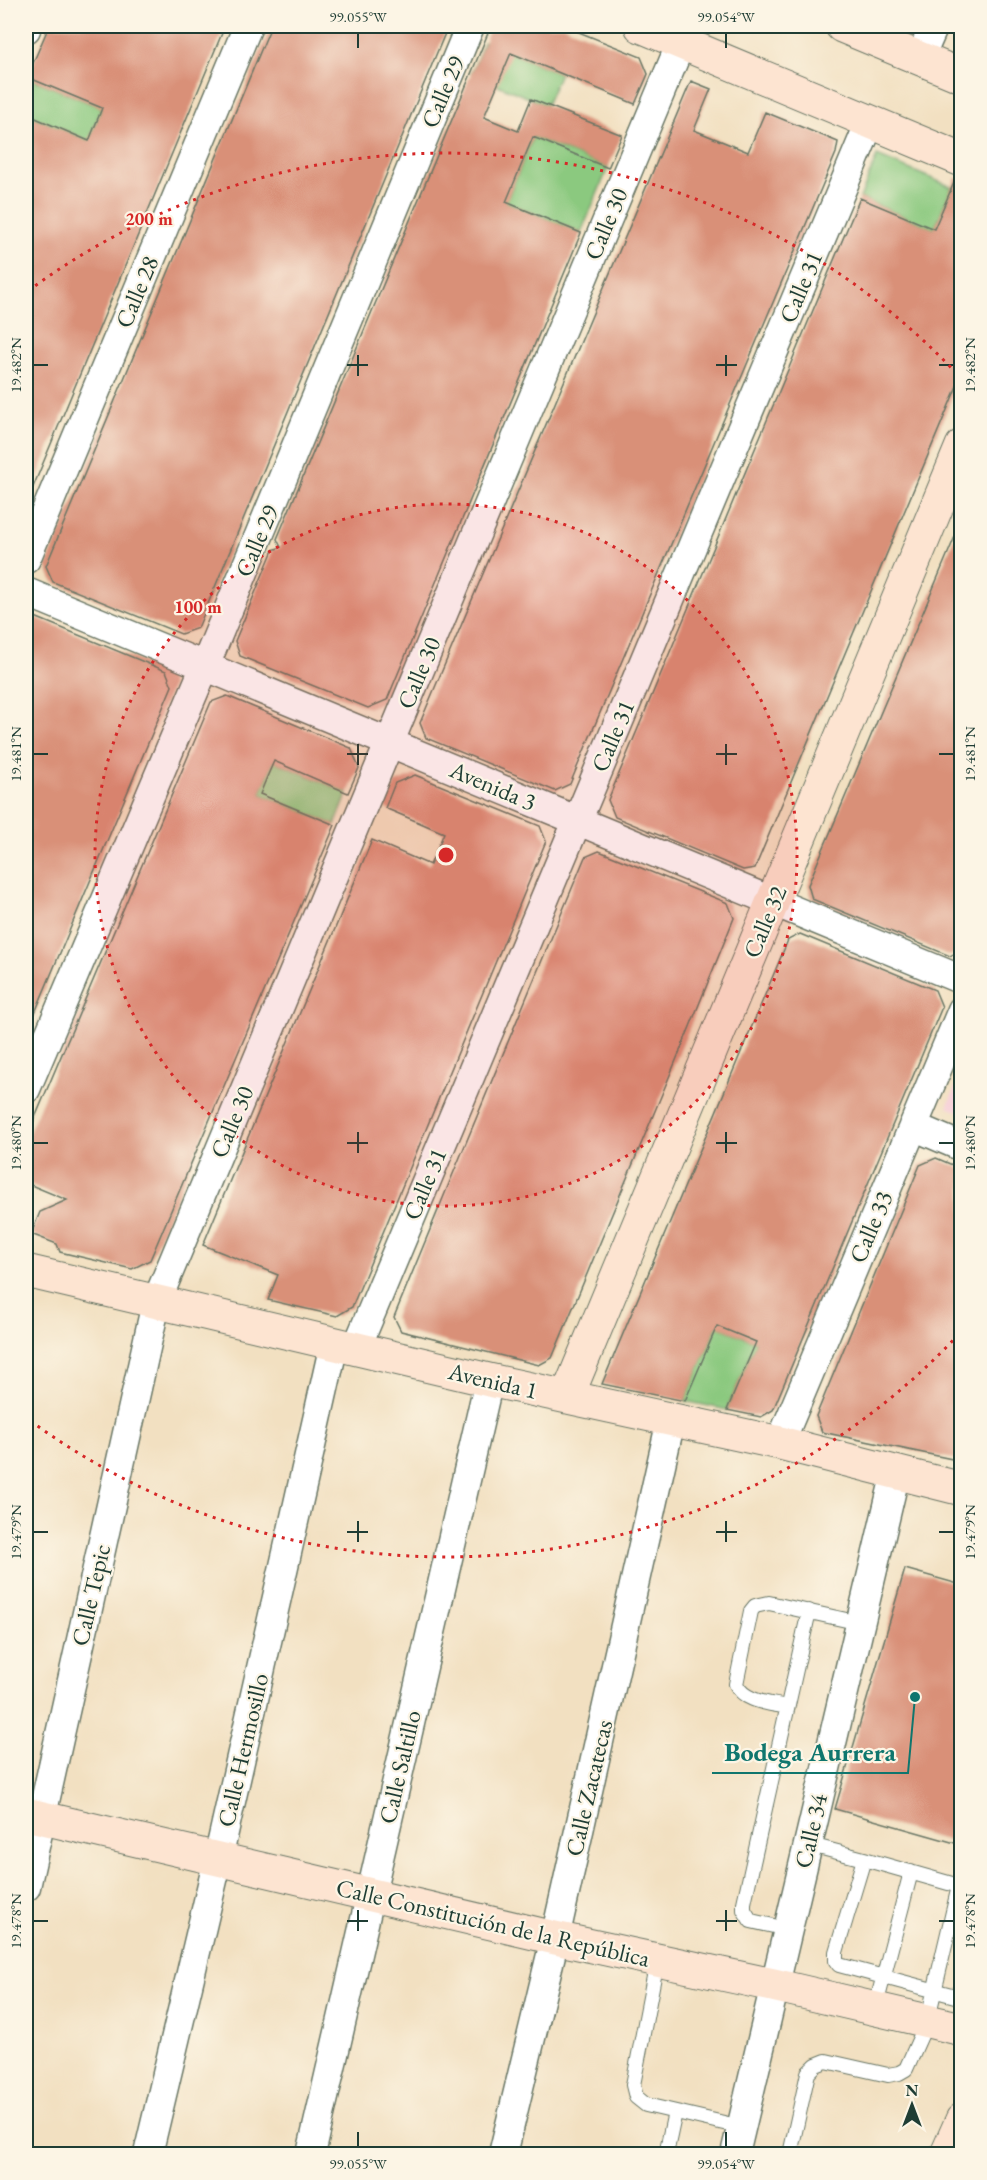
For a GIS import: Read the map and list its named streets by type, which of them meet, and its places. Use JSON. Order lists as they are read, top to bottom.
{
  "streets": {
    "street": [
      "Calle 29",
      "Calle 30",
      "Calle 31",
      "Calle 28",
      "Avenida 3",
      "Calle 32",
      "Calle 33",
      "Avenida 1",
      "Calle Tepic",
      "Calle Hermosillo",
      "Calle Saltillo",
      "Calle Zacatecas",
      "Calle 34",
      "Calle Constitución de la República"
    ]
  },
  "crossings": [
    ["Calle 29", "Avenida 3"],
    ["Calle 30", "Avenida 3"],
    ["Calle 30", "Avenida 1"],
    ["Calle 30", "Calle Tepic"],
    ["Calle 31", "Avenida 3"],
    ["Calle 31", "Avenida 1"],
    ["Calle 31", "Calle Hermosillo"],
    ["Avenida 3", "Calle 32"],
    ["Calle 32", "Avenida 1"],
    ["Calle 33", "Avenida 1"],
    ["Avenida 1", "Calle Tepic"],
    ["Avenida 1", "Calle Hermosillo"],
    ["Avenida 1", "Calle Saltillo"],
    ["Avenida 1", "Calle Zacatecas"],
    ["Avenida 1", "Calle 34"],
    ["Calle Tepic", "Calle Constitución de la República"],
    ["Calle Hermosillo", "Calle Constitución de la República"],
    ["Calle Saltillo", "Calle Constitución de la República"],
    ["Calle Zacatecas", "Calle Constitución de la República"],
    ["Calle 34", "Calle Constitución de la República"]
  ],
  "places": ["Bodega Aurrera"],
  "north": "top",
  "coordinates": [
    "99.055°W",
    "99.054°W",
    "19.482°N",
    "19.481°N",
    "19.480°N",
    "19.479°N",
    "19.478°N"
  ],
  "rings": ["200 m", "100 m"]
}
